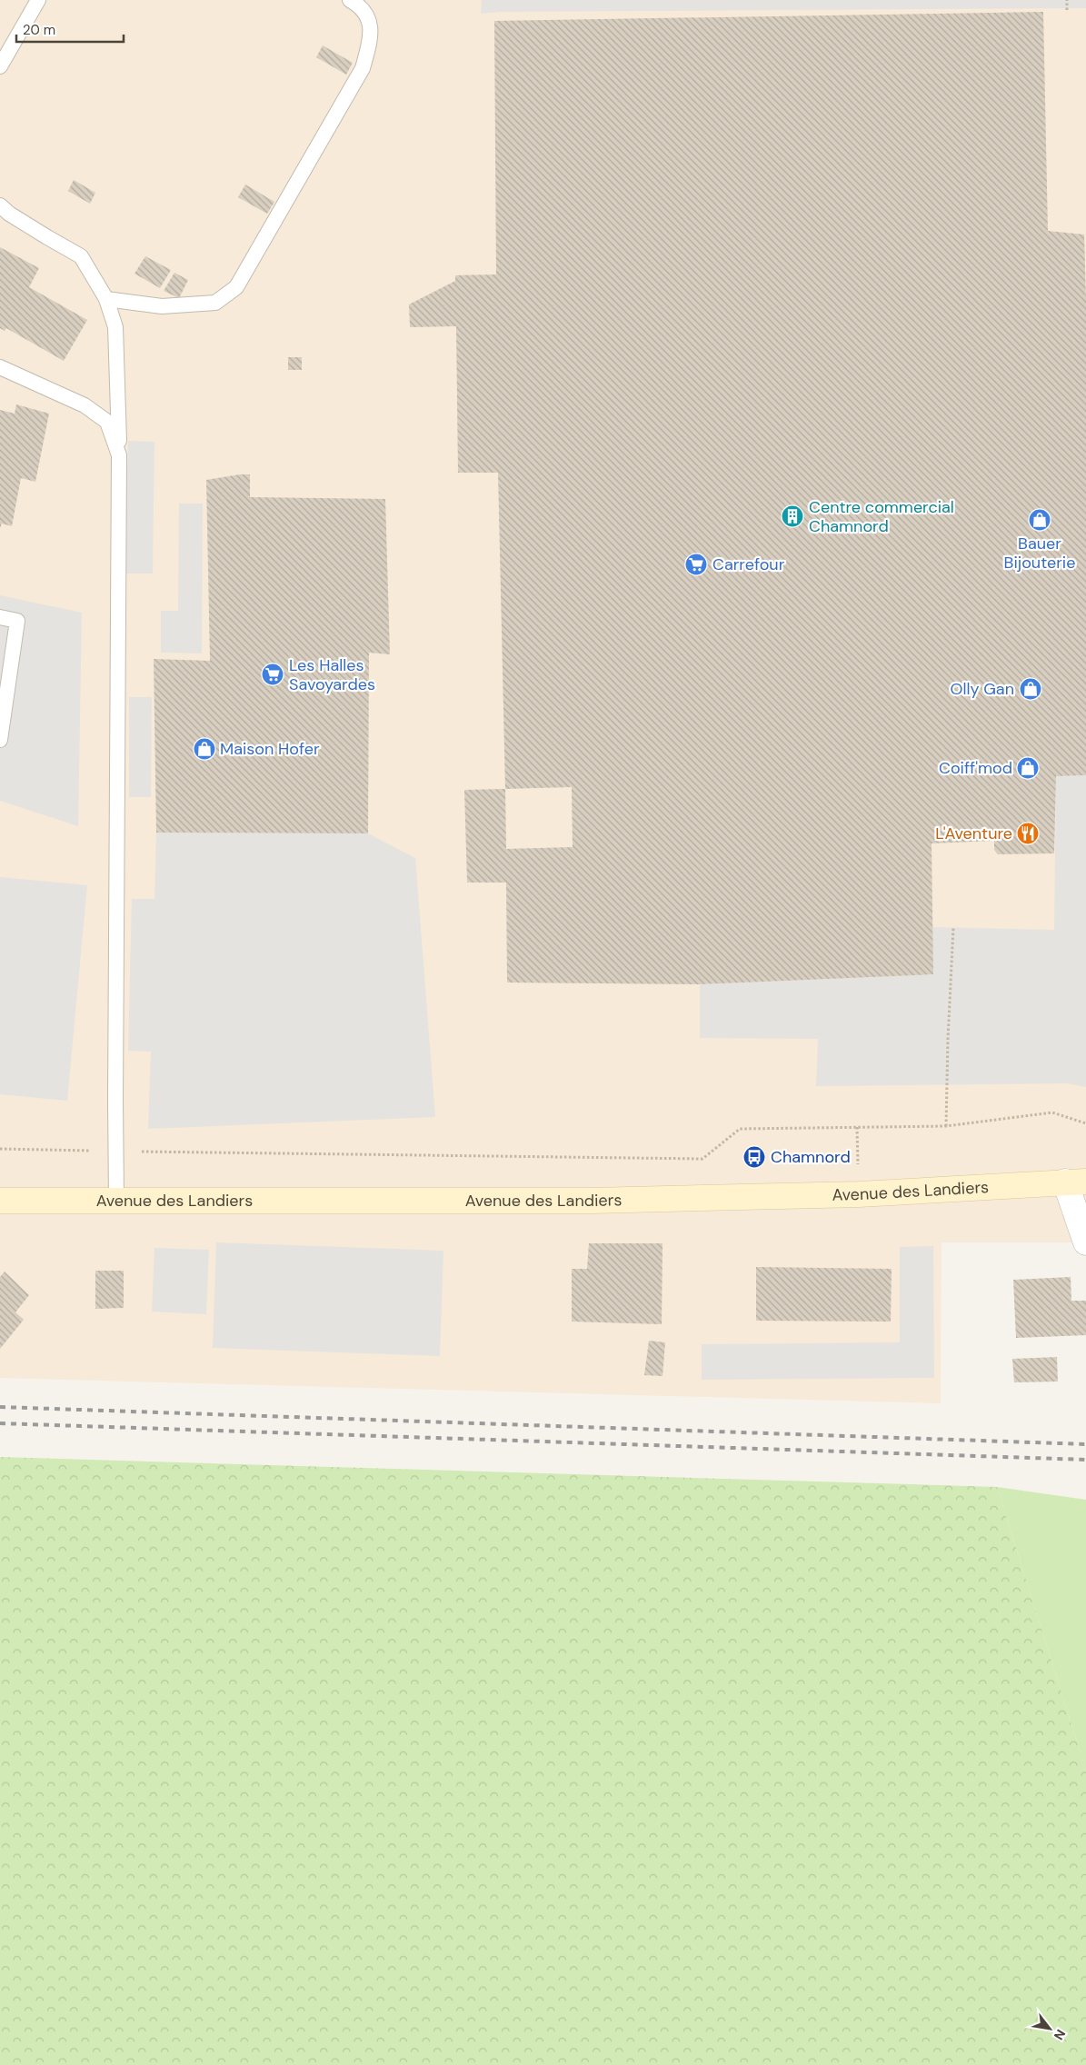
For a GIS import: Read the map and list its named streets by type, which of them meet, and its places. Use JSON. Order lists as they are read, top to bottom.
{
  "streets": {
    "main road": ["Avenue des Landiers"]
  },
  "places": {
    "building": ["Centre commercial Chamnord"],
    "shop": [
      "Bauer Bijouterie",
      "Olly Gan",
      "Maison Hofer",
      "Coiff'mod"
    ],
    "supermarket": ["Carrefour", "Les Halles Savoyardes"],
    "restaurant": ["L'Aventure"],
    "bus stop": ["Chamnord"]
  },
  "scale_bar": "20 m",
  "north": "bottom right"
}
